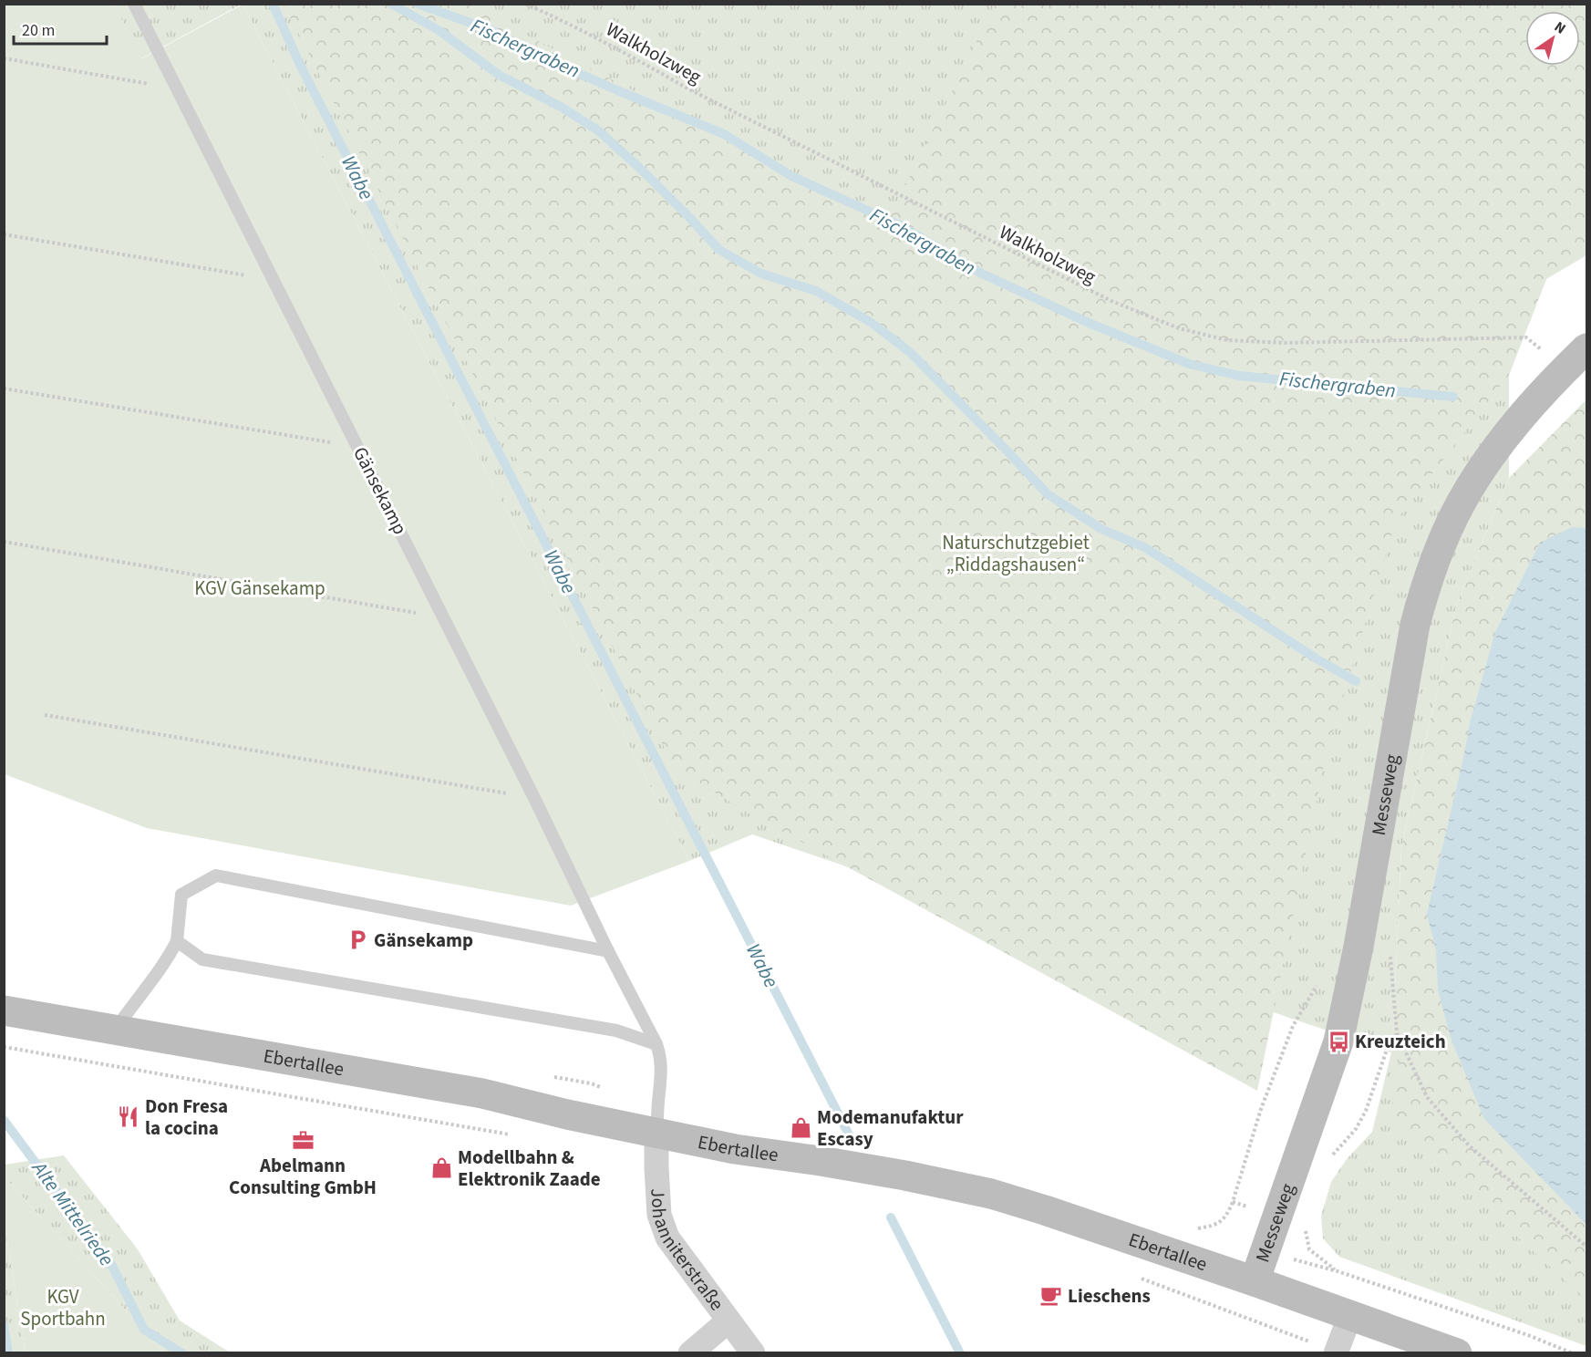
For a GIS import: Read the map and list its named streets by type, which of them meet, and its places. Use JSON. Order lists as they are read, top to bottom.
{
  "streets": {
    "main road": ["Messeweg", "Ebertallee"],
    "street": ["Johanniterstraße"],
    "lane": ["Gänsekamp"],
    "path": ["Walkholzweg"]
  },
  "crossings": [
    ["Walkholzweg", "Messeweg"],
    ["Gänsekamp", "Ebertallee"],
    ["Gänsekamp", "Johanniterstraße"],
    ["Messeweg", "Ebertallee"],
    ["Ebertallee", "Johanniterstraße"]
  ],
  "water": ["Fischergraben", "Wabe", "Alte Mittelriede"],
  "parks": ["Naturschutzgebiet „Riddagshausen“", "KGV Gänsekamp", "KGV Sportbahn"],
  "places": {
    "parking": ["Gänsekamp"],
    "bus stop": ["Kreuzteich"],
    "restaurant": ["Don Fresa la cocina"],
    "shop": ["Modemanufaktur Escasy", "Modellbahn & Elektronik Zaade"],
    "office": ["Abelmann Consulting GmbH"],
    "cafe": ["Lieschens"]
  },
  "scale_bar": "20 m",
  "north": "top right"
}
